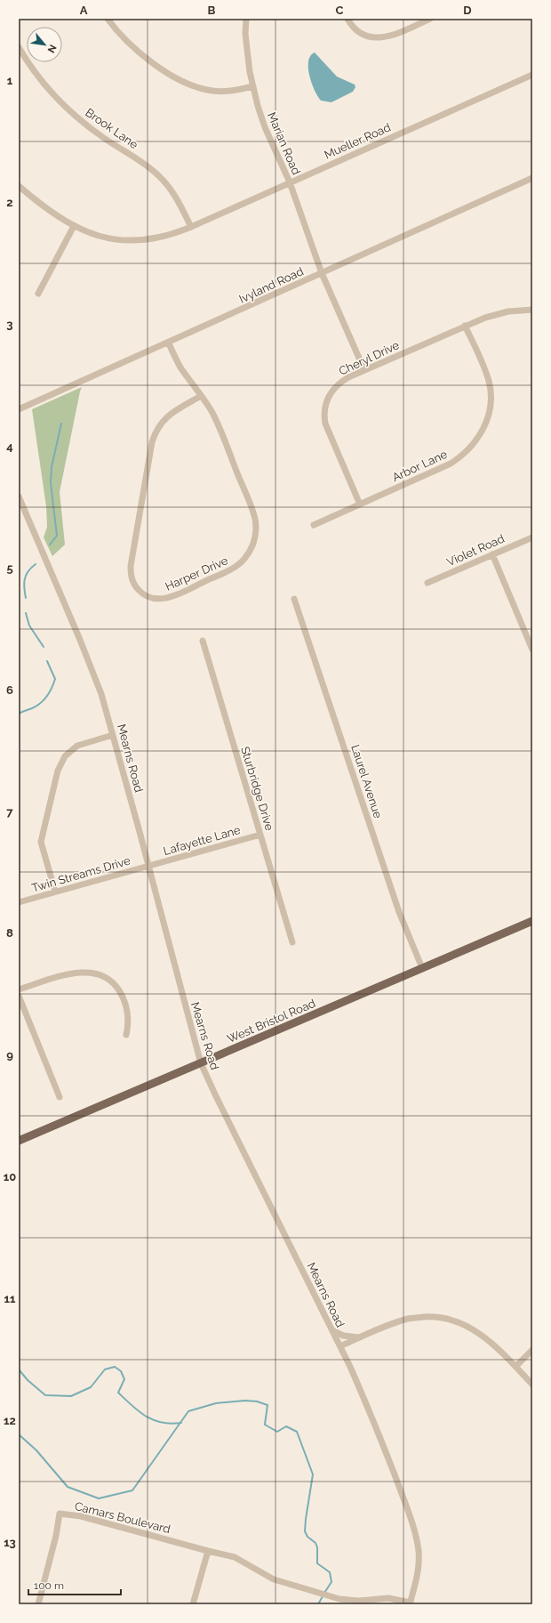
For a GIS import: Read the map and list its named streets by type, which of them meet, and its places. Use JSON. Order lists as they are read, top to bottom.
{
  "streets": {
    "main road": ["West Bristol Road"],
    "street": [
      "Brook Lane",
      "Mueller Road",
      "Marian Road",
      "Ivyland Road",
      "Cheryl Drive",
      "Arbor Lane",
      "Violet Road",
      "Harper Drive",
      "Mearns Road",
      "Laurel Avenue",
      "Sturbridge Drive",
      "Lafayette Lane",
      "Twin Streams Drive",
      "Camars Boulevard"
    ]
  },
  "crossings": [
    ["Brook Lane", "Mueller Road"],
    ["Mueller Road", "Marian Road"],
    ["Marian Road", "Ivyland Road"],
    ["Marian Road", "Cheryl Drive"],
    ["Ivyland Road", "Harper Drive"],
    ["Cheryl Drive", "Arbor Lane"],
    ["Mearns Road", "Lafayette Lane"],
    ["Mearns Road", "Twin Streams Drive"],
    ["Mearns Road", "West Bristol Road"],
    ["Mearns Road", "Camars Boulevard"],
    ["Laurel Avenue", "West Bristol Road"],
    ["Sturbridge Drive", "Lafayette Lane"],
    ["Lafayette Lane", "Twin Streams Drive"]
  ],
  "scale_bar": "100 m",
  "north": "bottom right",
  "grid": {
    "columns": [
      "A",
      "B",
      "C",
      "D"
    ],
    "rows": [
      "1",
      "2",
      "3",
      "4",
      "5",
      "6",
      "7",
      "8",
      "9",
      "10",
      "11",
      "12",
      "13"
    ]
  }
}
